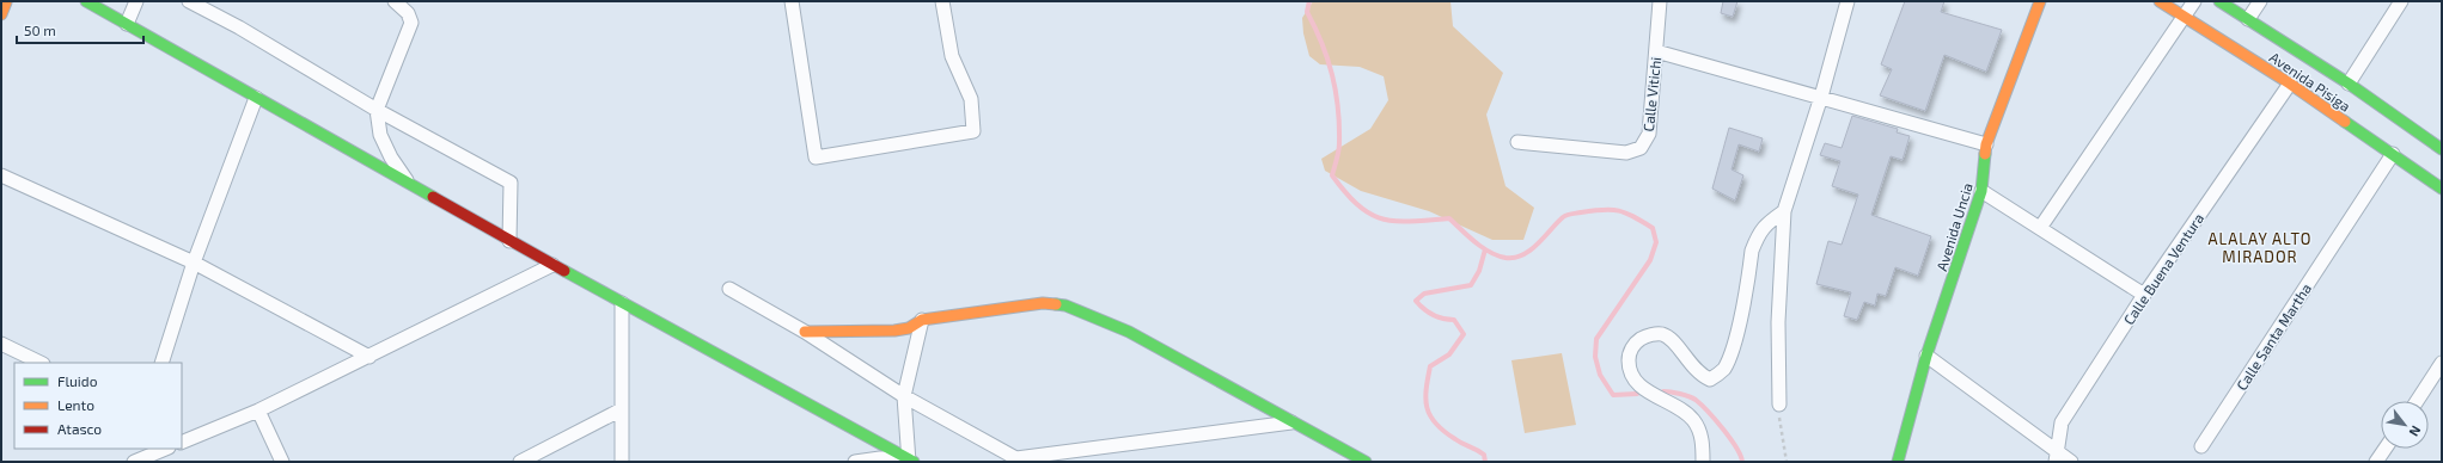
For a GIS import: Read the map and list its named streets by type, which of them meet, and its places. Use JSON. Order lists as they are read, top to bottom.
{
  "streets": {
    "street": [
      "Avenida Pisiga",
      "Calle Vitichi",
      "Avenida Uncia",
      "Calle Buena Ventura",
      "Calle Santa Martha"
    ]
  },
  "crossings": [
    ["Avenida Pisiga", "Calle Buena Ventura"],
    ["Avenida Pisiga", "Calle Santa Martha"]
  ],
  "districts": ["ALALAY ALTO MIRADOR"],
  "legend": ["Fluido", "Lento", "Atasco"],
  "scale_bar": "50 m",
  "north": "bottom right"
}
